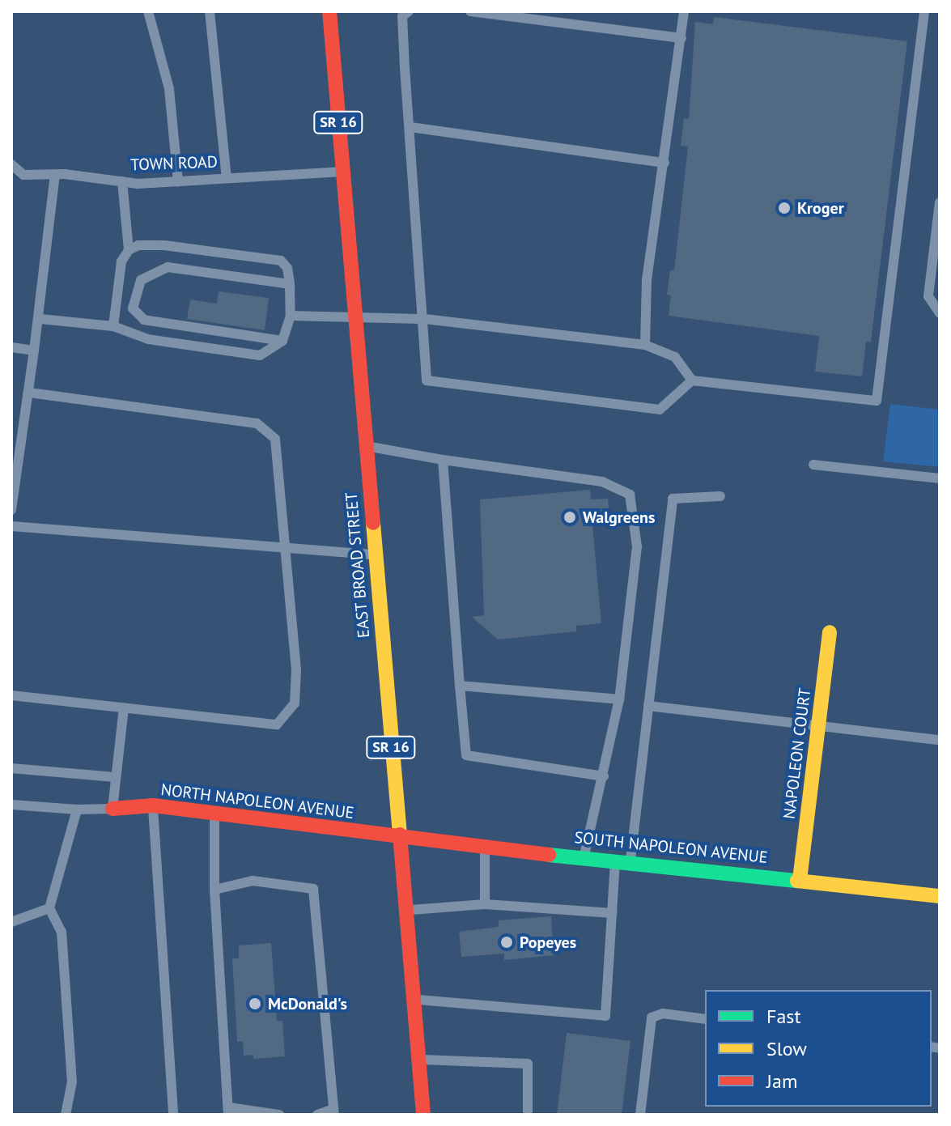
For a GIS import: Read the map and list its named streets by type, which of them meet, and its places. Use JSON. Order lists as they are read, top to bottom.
{
  "streets": {
    "main road": [
      "SR 16",
      "EAST BROAD STREET",
      "NAPOLEON COURT",
      "NORTH NAPOLEON AVENUE",
      "SOUTH NAPOLEON AVENUE"
    ],
    "lane": ["TOWN ROAD"]
  },
  "crossings": [
    ["TOWN ROAD", "EAST BROAD STREET"],
    ["EAST BROAD STREET", "NORTH NAPOLEON AVENUE"],
    ["EAST BROAD STREET", "SOUTH NAPOLEON AVENUE"],
    ["NAPOLEON COURT", "SOUTH NAPOLEON AVENUE"],
    ["NORTH NAPOLEON AVENUE", "SOUTH NAPOLEON AVENUE"]
  ],
  "places": [
    "Kroger",
    "Walgreens",
    "Popeyes",
    "McDonald's"
  ],
  "legend": ["Fast", "Slow", "Jam"]
}
